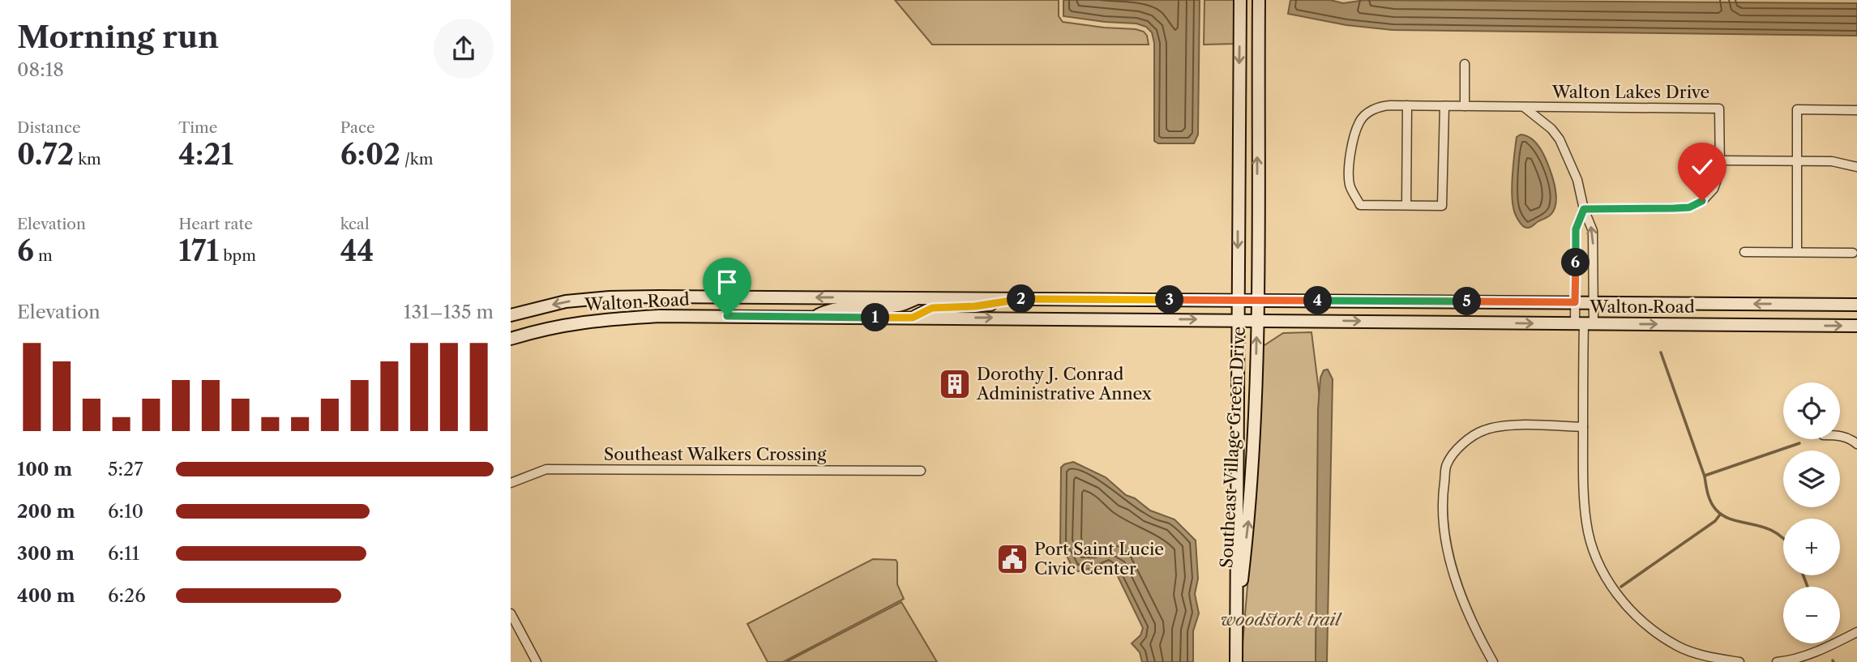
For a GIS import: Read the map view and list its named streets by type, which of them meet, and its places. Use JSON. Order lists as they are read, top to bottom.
{
  "streets": {
    "main road": ["Walton Road", "Southeast Village Green Drive"],
    "street": ["Walton Lakes Drive", "Southeast Walkers Crossing"]
  },
  "crossings": [
    ["Walton Lakes Drive", "Walton Road"],
    ["Walton Road", "Southeast Village Green Drive"]
  ],
  "parks": ["woodstork trail"],
  "places": {
    "building": ["Dorothy J. Conrad Administrative Annex"],
    "public building": ["Port Saint Lucie Civic Center"]
  },
  "page": {
    "heading": ["Morning run", "08:18"],
    "stats": [
      ["Distance", "0.72 km"],
      ["Time", "4:21"],
      ["Pace", "6:02 /km"],
      ["Elevation", "6 m"],
      ["Heart rate", "171 bpm"],
      ["kcal", "44"]
    ],
    "pins": [
      "6",
      "2",
      "3",
      "4",
      "5",
      "1"
    ],
    "chart": ["Elevation", "131–135 m"],
    "map_buttons": ["+", "−"],
    "list": [
      {
        "name": "100 m",
        "note": "5:27"
      },
      {
        "name": "200 m",
        "note": "6:10"
      },
      {
        "name": "300 m",
        "note": "6:11"
      },
      {
        "name": "400 m",
        "note": "6:26"
      }
    ]
  }
}
